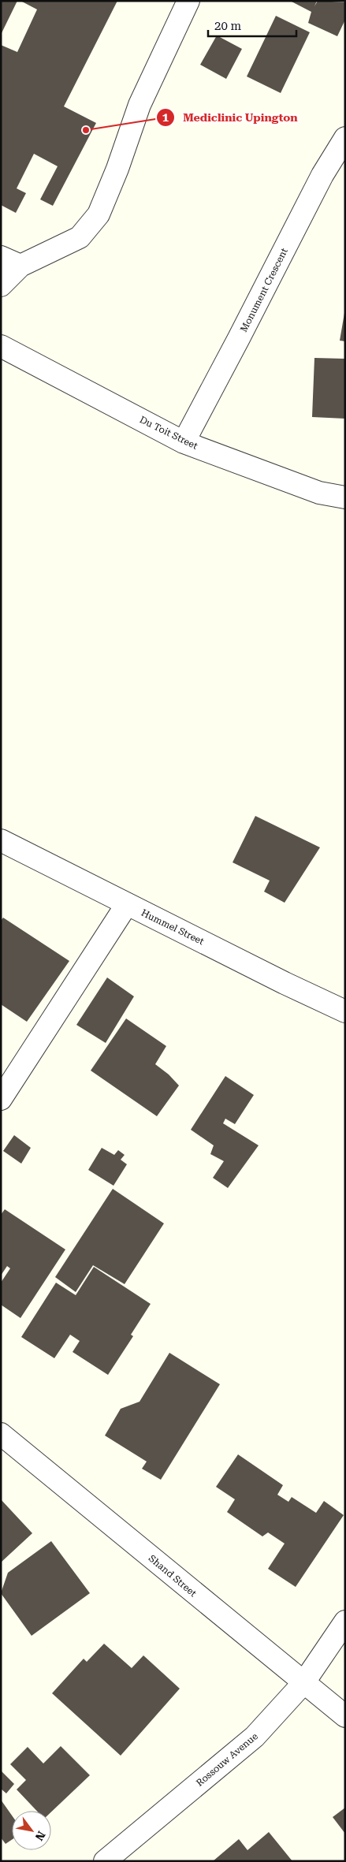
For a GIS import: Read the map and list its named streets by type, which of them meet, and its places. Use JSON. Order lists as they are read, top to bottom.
{
  "streets": {
    "street": [
      "Monument Crescent",
      "Du Toit Street",
      "Hummel Street",
      "Shand Street",
      "Rossouw Avenue"
    ]
  },
  "crossings": [
    ["Monument Crescent", "Du Toit Street"],
    ["Shand Street", "Rossouw Avenue"]
  ],
  "places": ["Mediclinic Upington"],
  "scale_bar": "20 m",
  "north": "bottom right"
}
